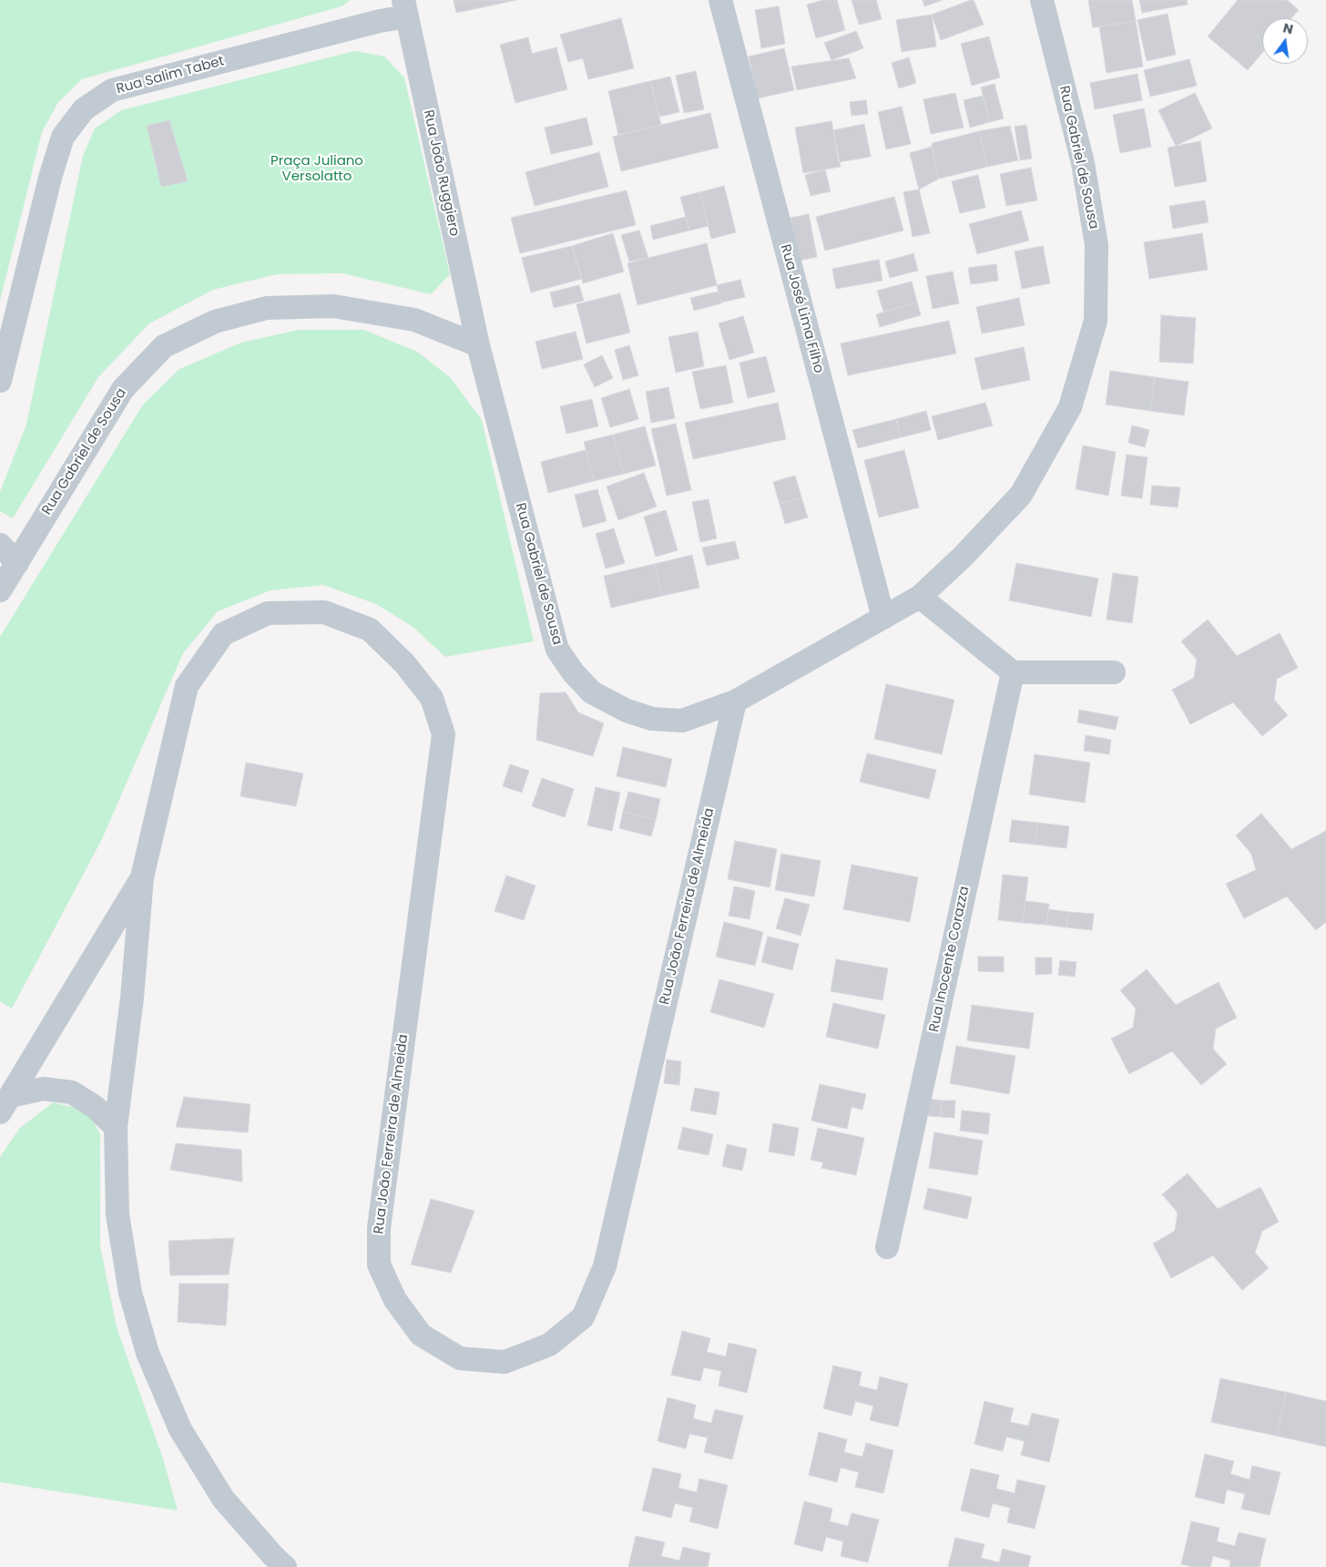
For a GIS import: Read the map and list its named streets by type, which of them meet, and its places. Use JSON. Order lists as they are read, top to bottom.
{
  "streets": {
    "street": [
      "Rua Salim Tabet",
      "Rua Gabriel de Sousa",
      "Rua João Ruggiero",
      "Rua José Lima Filho",
      "Rua João Ferreira de Almeida",
      "Rua Inocente Corazza"
    ]
  },
  "crossings": [
    ["Rua Salim Tabet", "Rua João Ruggiero"],
    ["Rua Gabriel de Sousa", "Rua João Ruggiero"],
    ["Rua Gabriel de Sousa", "Rua José Lima Filho"],
    ["Rua Gabriel de Sousa", "Rua João Ferreira de Almeida"]
  ],
  "parks": ["Praça Juliano Versolatto"],
  "north": "top"
}
